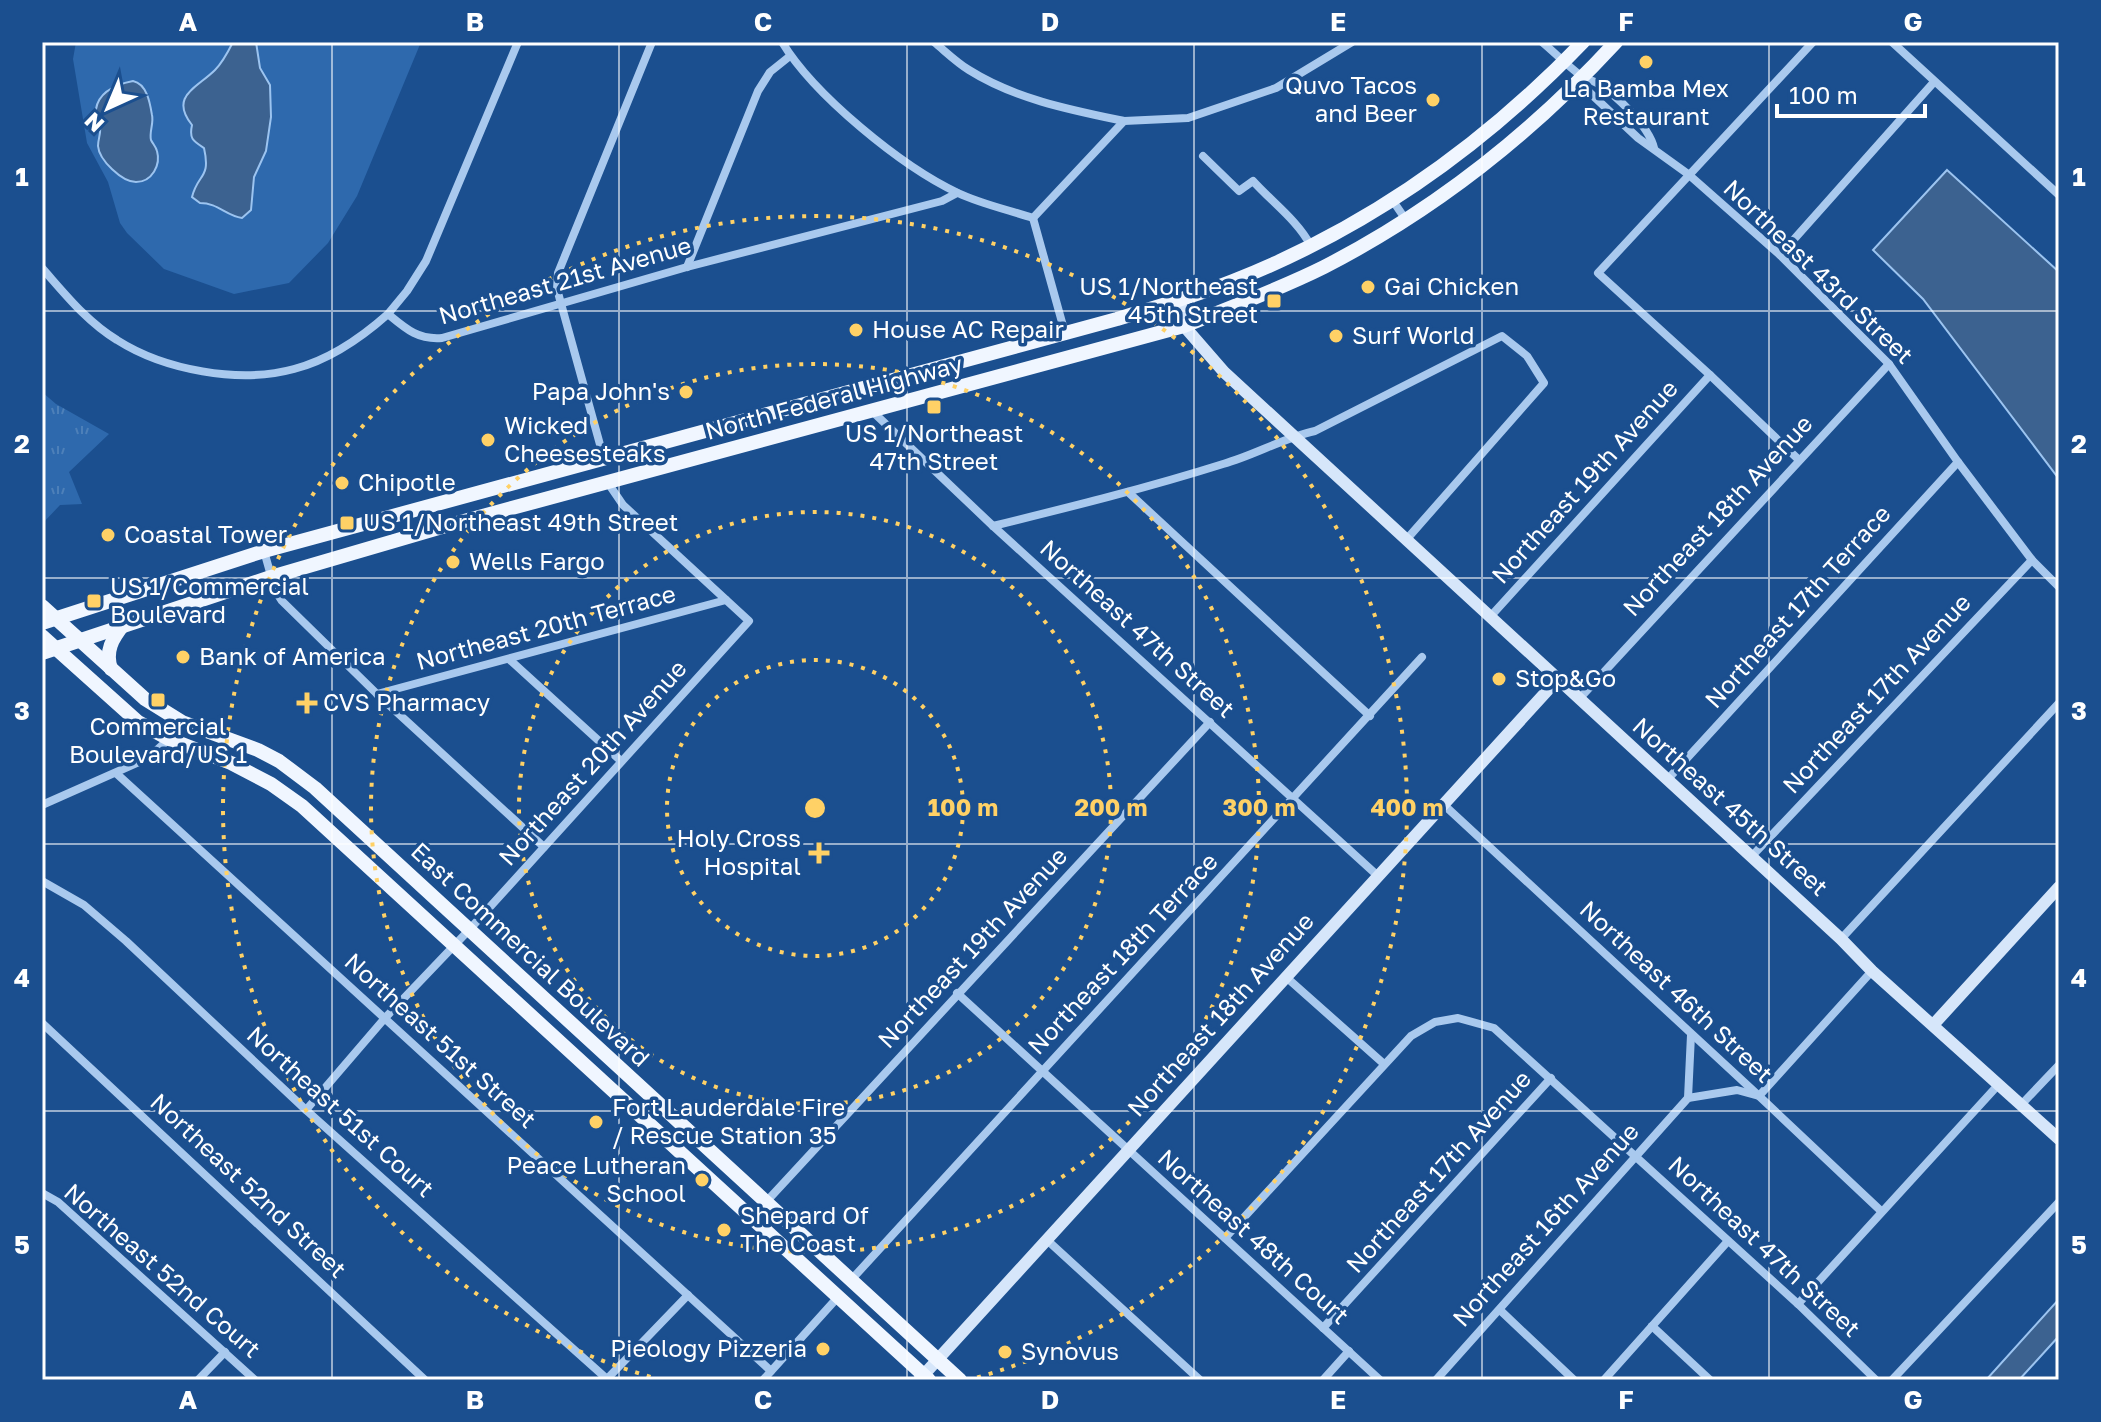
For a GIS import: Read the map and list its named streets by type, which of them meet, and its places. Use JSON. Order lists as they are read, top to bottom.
{
  "streets": {
    "main road": ["North Federal Highway", "East Commercial Boulevard"],
    "street": [
      "Northeast 43rd Street",
      "Northeast 21st Avenue",
      "Northeast 19th Avenue",
      "Northeast 18th Avenue",
      "Northeast 17th Terrace",
      "Northeast 20th Terrace",
      "Northeast 47th Street",
      "Northeast 17th Avenue",
      "Northeast 20th Avenue",
      "Northeast 45th Street",
      "Northeast 18th Terrace",
      "Northeast 46th Street",
      "Northeast 51st Street",
      "Northeast 51st Court",
      "Northeast 52nd Street",
      "Northeast 16th Avenue",
      "Northeast 48th Court",
      "Northeast 52nd Court"
    ]
  },
  "crossings": [
    ["Northeast 43rd Street", "North Federal Highway"],
    ["Northeast 43rd Street", "Northeast 18th Avenue"],
    ["Northeast 43rd Street", "Northeast 17th Terrace"],
    ["Northeast 43rd Street", "Northeast 17th Avenue"],
    ["North Federal Highway", "Northeast 47th Street"],
    ["North Federal Highway", "Northeast 45th Street"],
    ["North Federal Highway", "East Commercial Boulevard"],
    ["Northeast 19th Avenue", "Northeast 47th Street"],
    ["Northeast 19th Avenue", "Northeast 45th Street"],
    ["Northeast 19th Avenue", "East Commercial Boulevard"],
    ["Northeast 19th Avenue", "Northeast 48th Court"],
    ["Northeast 18th Avenue", "Northeast 47th Street"],
    ["Northeast 18th Avenue", "Northeast 45th Street"],
    ["Northeast 18th Avenue", "East Commercial Boulevard"],
    ["Northeast 18th Avenue", "Northeast 46th Street"],
    ["Northeast 18th Avenue", "Northeast 48th Court"],
    ["Northeast 17th Terrace", "Northeast 45th Street"],
    ["Northeast 20th Terrace", "Northeast 20th Avenue"],
    ["Northeast 47th Street", "Northeast 17th Avenue"],
    ["Northeast 47th Street", "Northeast 18th Terrace"],
    ["Northeast 47th Street", "Northeast 16th Avenue"],
    ["Northeast 17th Avenue", "Northeast 45th Street"],
    ["Northeast 17th Avenue", "Northeast 48th Court"],
    ["Northeast 20th Avenue", "East Commercial Boulevard"],
    ["Northeast 20th Avenue", "Northeast 51st Street"],
    ["Northeast 20th Avenue", "Northeast 51st Court"],
    ["Northeast 18th Terrace", "East Commercial Boulevard"],
    ["Northeast 18th Terrace", "Northeast 48th Court"]
  ],
  "places": {
    "other": [
      "La Bamba Mex Restaurant",
      "Quvo Tacos and Beer",
      "Gai Chicken",
      "House AC Repair",
      "Surf World",
      "Papa John's",
      "Wicked Cheesesteaks",
      "Chipotle",
      "Coastal Tower",
      "Wells Fargo",
      "Bank of America",
      "Stop&Go",
      "Fort Lauderdale Fire / Rescue Station 35",
      "Peace Lutheran School",
      "Shepard Of The Coast",
      "Pieology Pizzeria",
      "Synovus"
    ],
    "transit": [
      "US 1/Northeast 45th Street",
      "US 1/Northeast 47th Street",
      "US 1/Northeast 49th Street",
      "US 1/Commercial Boulevard",
      "Commercial Boulevard/US 1"
    ],
    "health": ["CVS Pharmacy", "Holy Cross Hospital"]
  },
  "scale_bar": "100 m",
  "north": "bottom left",
  "grid": {
    "columns": [
      "A",
      "B",
      "C",
      "D",
      "E",
      "F",
      "G"
    ],
    "rows": [
      "1",
      "2",
      "3",
      "4",
      "5"
    ]
  },
  "rings": [
    "100 m",
    "200 m",
    "300 m",
    "400 m"
  ]
}
